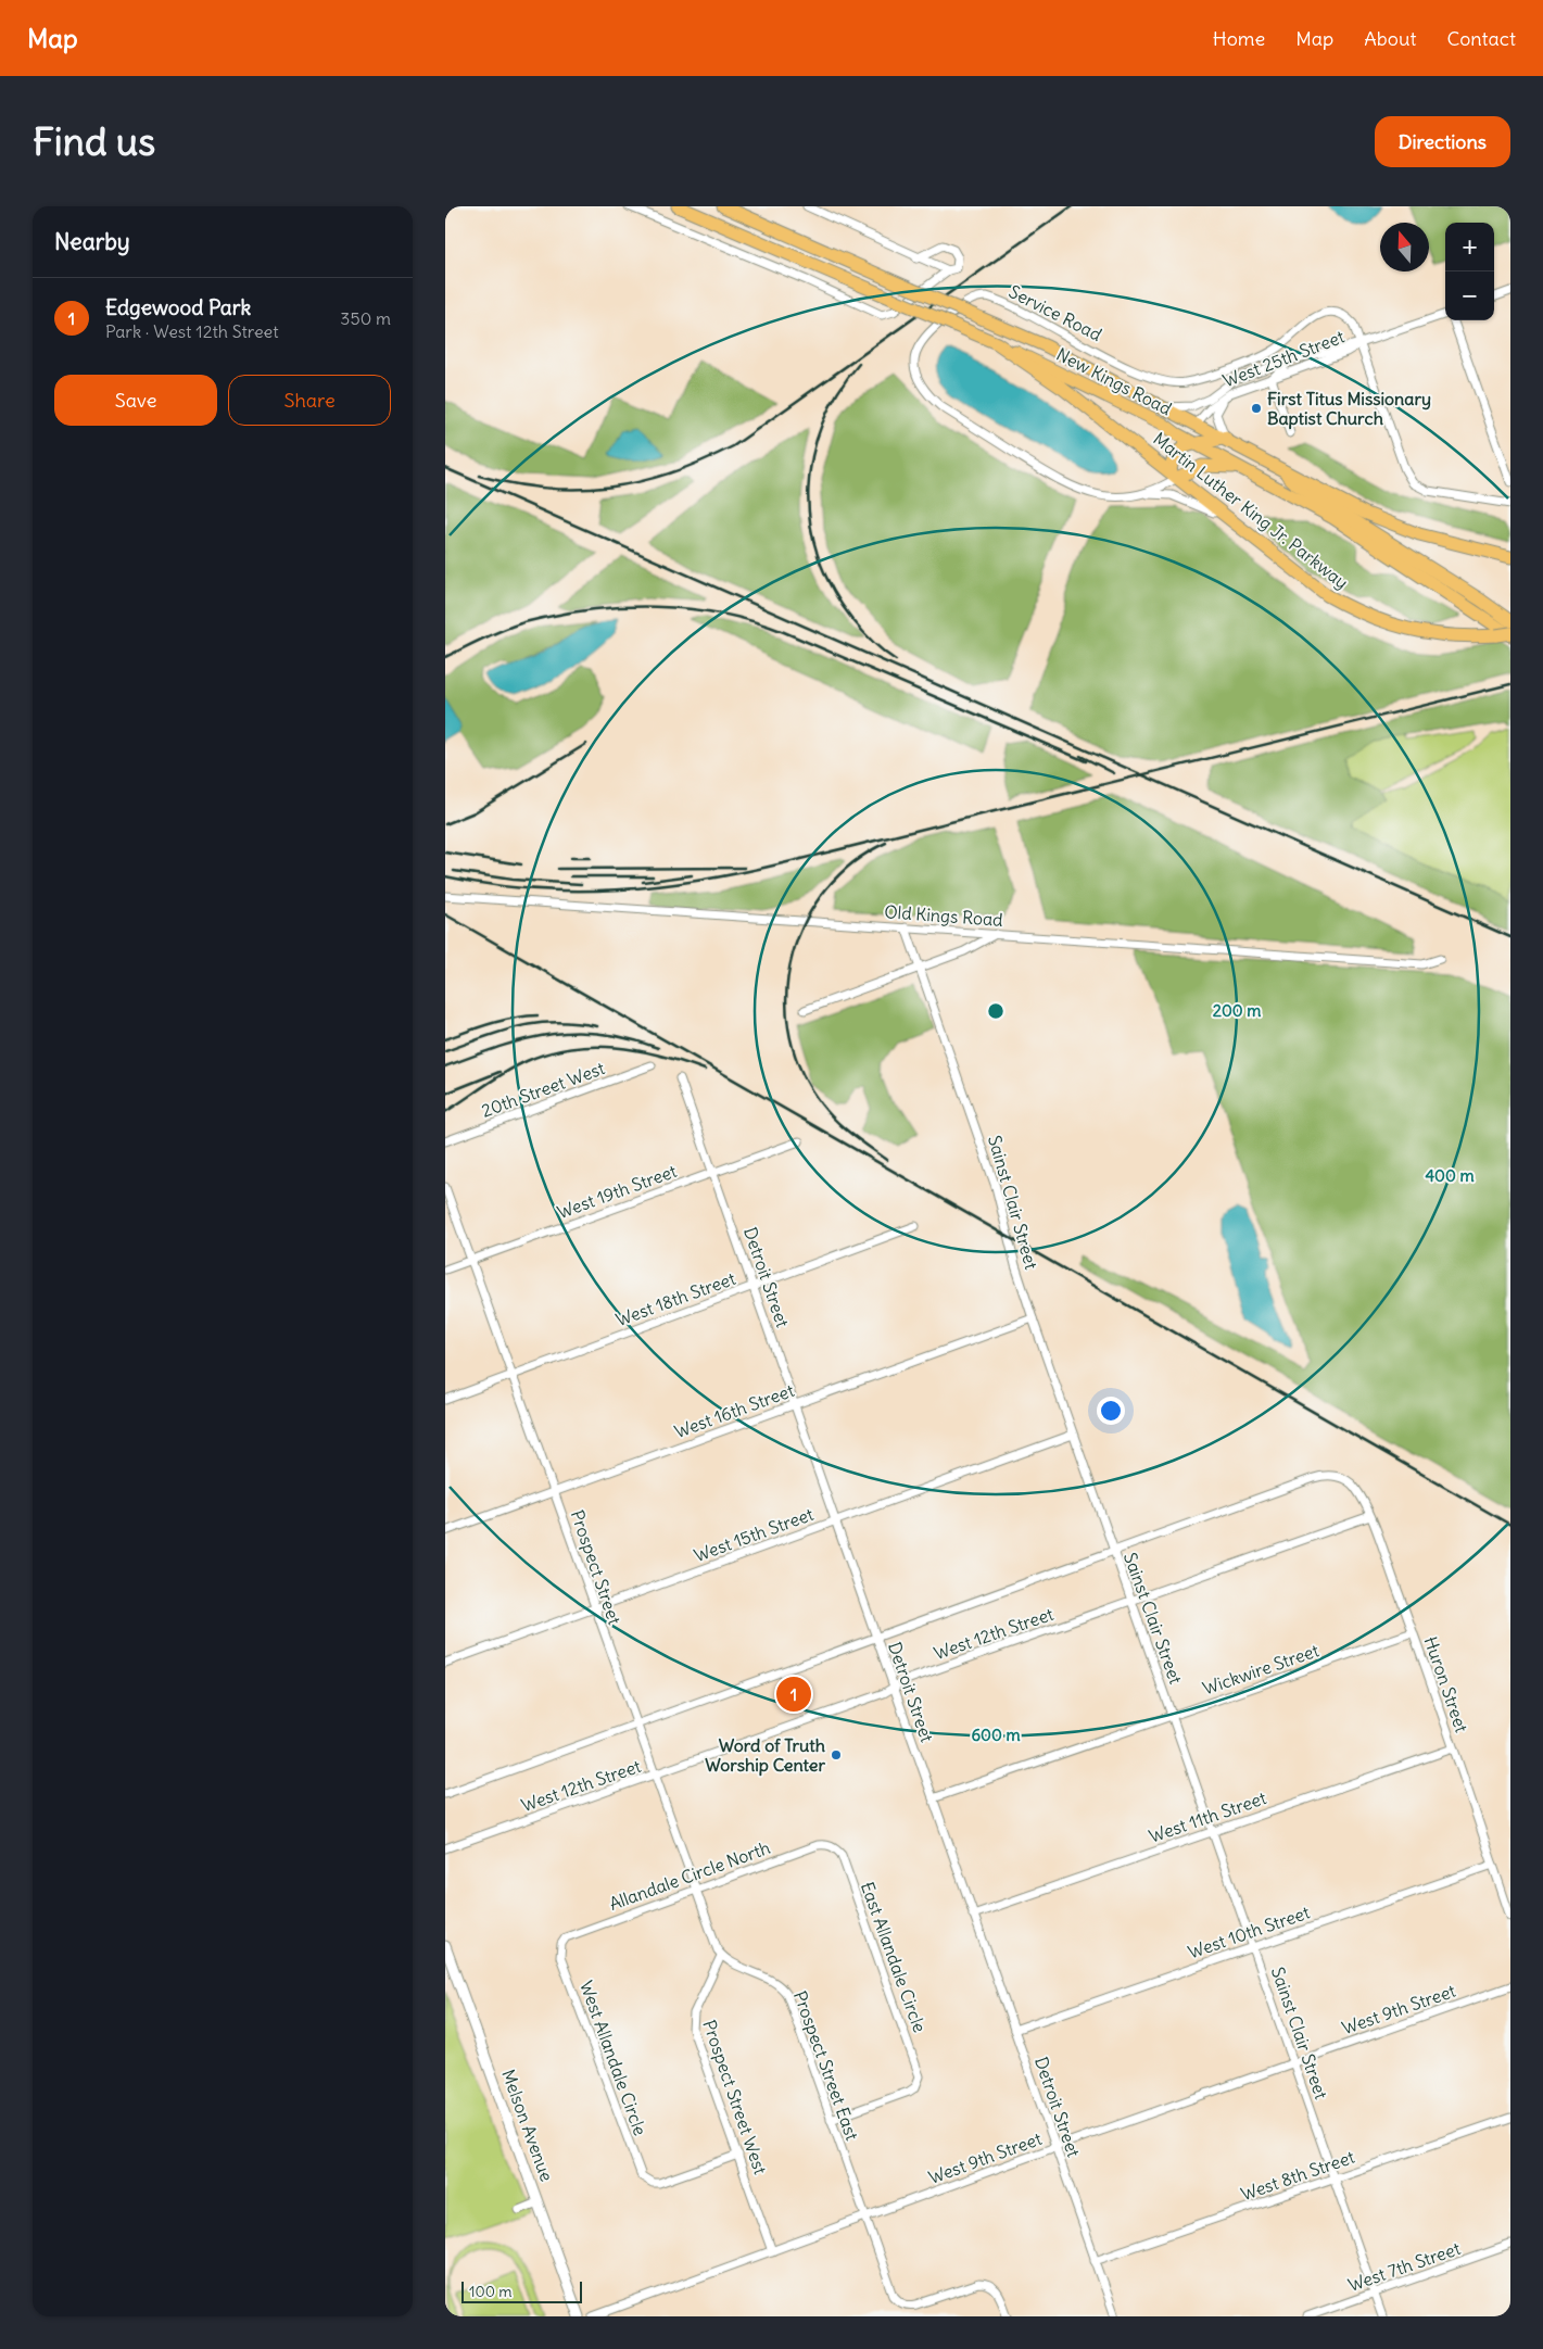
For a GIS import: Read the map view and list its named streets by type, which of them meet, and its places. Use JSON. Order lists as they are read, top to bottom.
{
  "streets": {
    "main road": ["New Kings Road", "Martin Luther King Jr. Parkway"],
    "street": [
      "Service Road",
      "West 25th Street",
      "Old Kings Road",
      "20th Street West",
      "West 19th Street",
      "Sainst Clair Street",
      "Detroit Street",
      "West 18th Street",
      "West 16th Street",
      "West 15th Street",
      "Prospect Street",
      "West 12th Street",
      "Wickwire Street",
      "Huron Street",
      "West 11th Street",
      "Allandale Circle North",
      "West 10th Street",
      "East Allandale Circle",
      "West 9th Street",
      "West Allandale Circle",
      "Prospect Street East",
      "Prospect Street West",
      "Melson Avenue",
      "West 8th Street",
      "West 7th Street"
    ]
  },
  "crossings": [
    ["Service Road", "West 25th Street"],
    ["Service Road", "Martin Luther King Jr. Parkway"],
    ["West 25th Street", "New Kings Road"],
    ["New Kings Road", "Martin Luther King Jr. Parkway"],
    ["Old Kings Road", "Sainst Clair Street"],
    ["West 19th Street", "Detroit Street"],
    ["West 19th Street", "Prospect Street"],
    ["Sainst Clair Street", "West 16th Street"],
    ["Sainst Clair Street", "West 15th Street"],
    ["Sainst Clair Street", "West 12th Street"],
    ["Sainst Clair Street", "Wickwire Street"],
    ["Sainst Clair Street", "West 11th Street"],
    ["Sainst Clair Street", "West 10th Street"],
    ["Sainst Clair Street", "West 9th Street"],
    ["Sainst Clair Street", "West 8th Street"],
    ["Sainst Clair Street", "West 7th Street"],
    ["Detroit Street", "West 18th Street"],
    ["Detroit Street", "West 16th Street"],
    ["Detroit Street", "West 15th Street"],
    ["Detroit Street", "West 12th Street"],
    ["Detroit Street", "Wickwire Street"],
    ["Detroit Street", "West 11th Street"],
    ["Detroit Street", "West 10th Street"],
    ["Detroit Street", "West 9th Street"],
    ["Detroit Street", "West 8th Street"],
    ["West 18th Street", "Prospect Street"],
    ["West 16th Street", "Prospect Street"],
    ["West 15th Street", "Prospect Street"],
    ["Prospect Street", "West 12th Street"],
    ["Prospect Street", "Allandale Circle North"],
    ["Prospect Street", "Prospect Street East"],
    ["Prospect Street", "Prospect Street West"],
    ["West 12th Street", "Huron Street"],
    ["Wickwire Street", "Huron Street"],
    ["Huron Street", "West 11th Street"],
    ["Huron Street", "West 10th Street"],
    ["Allandale Circle North", "East Allandale Circle"],
    ["Allandale Circle North", "West Allandale Circle"],
    ["East Allandale Circle", "Prospect Street East"],
    ["West 9th Street", "Prospect Street East"],
    ["West 9th Street", "Prospect Street West"],
    ["West Allandale Circle", "Prospect Street West"],
    ["Prospect Street East", "Prospect Street West"]
  ],
  "places": ["First Titus Missionary Baptist Church", "Word of Truth Worship Center"],
  "scale_bar": "100 m",
  "north": "top",
  "page": {
    "header": "Map",
    "nav": [
      "Home",
      "Map",
      "About",
      "Contact"
    ],
    "buttons": [
      "Directions",
      ["Save", "Share"]
    ],
    "title": "Find us",
    "heading": "Nearby",
    "map_buttons": ["+", "−"],
    "list": [
      {
        "mark": "1",
        "name": "Edgewood Park",
        "note": "Park · West 12th Street",
        "value": "350 m"
      }
    ],
    "pins": "1",
    "scale": "100 m"
  },
  "rings": ["200 m", "400 m", "600 m"]
}
